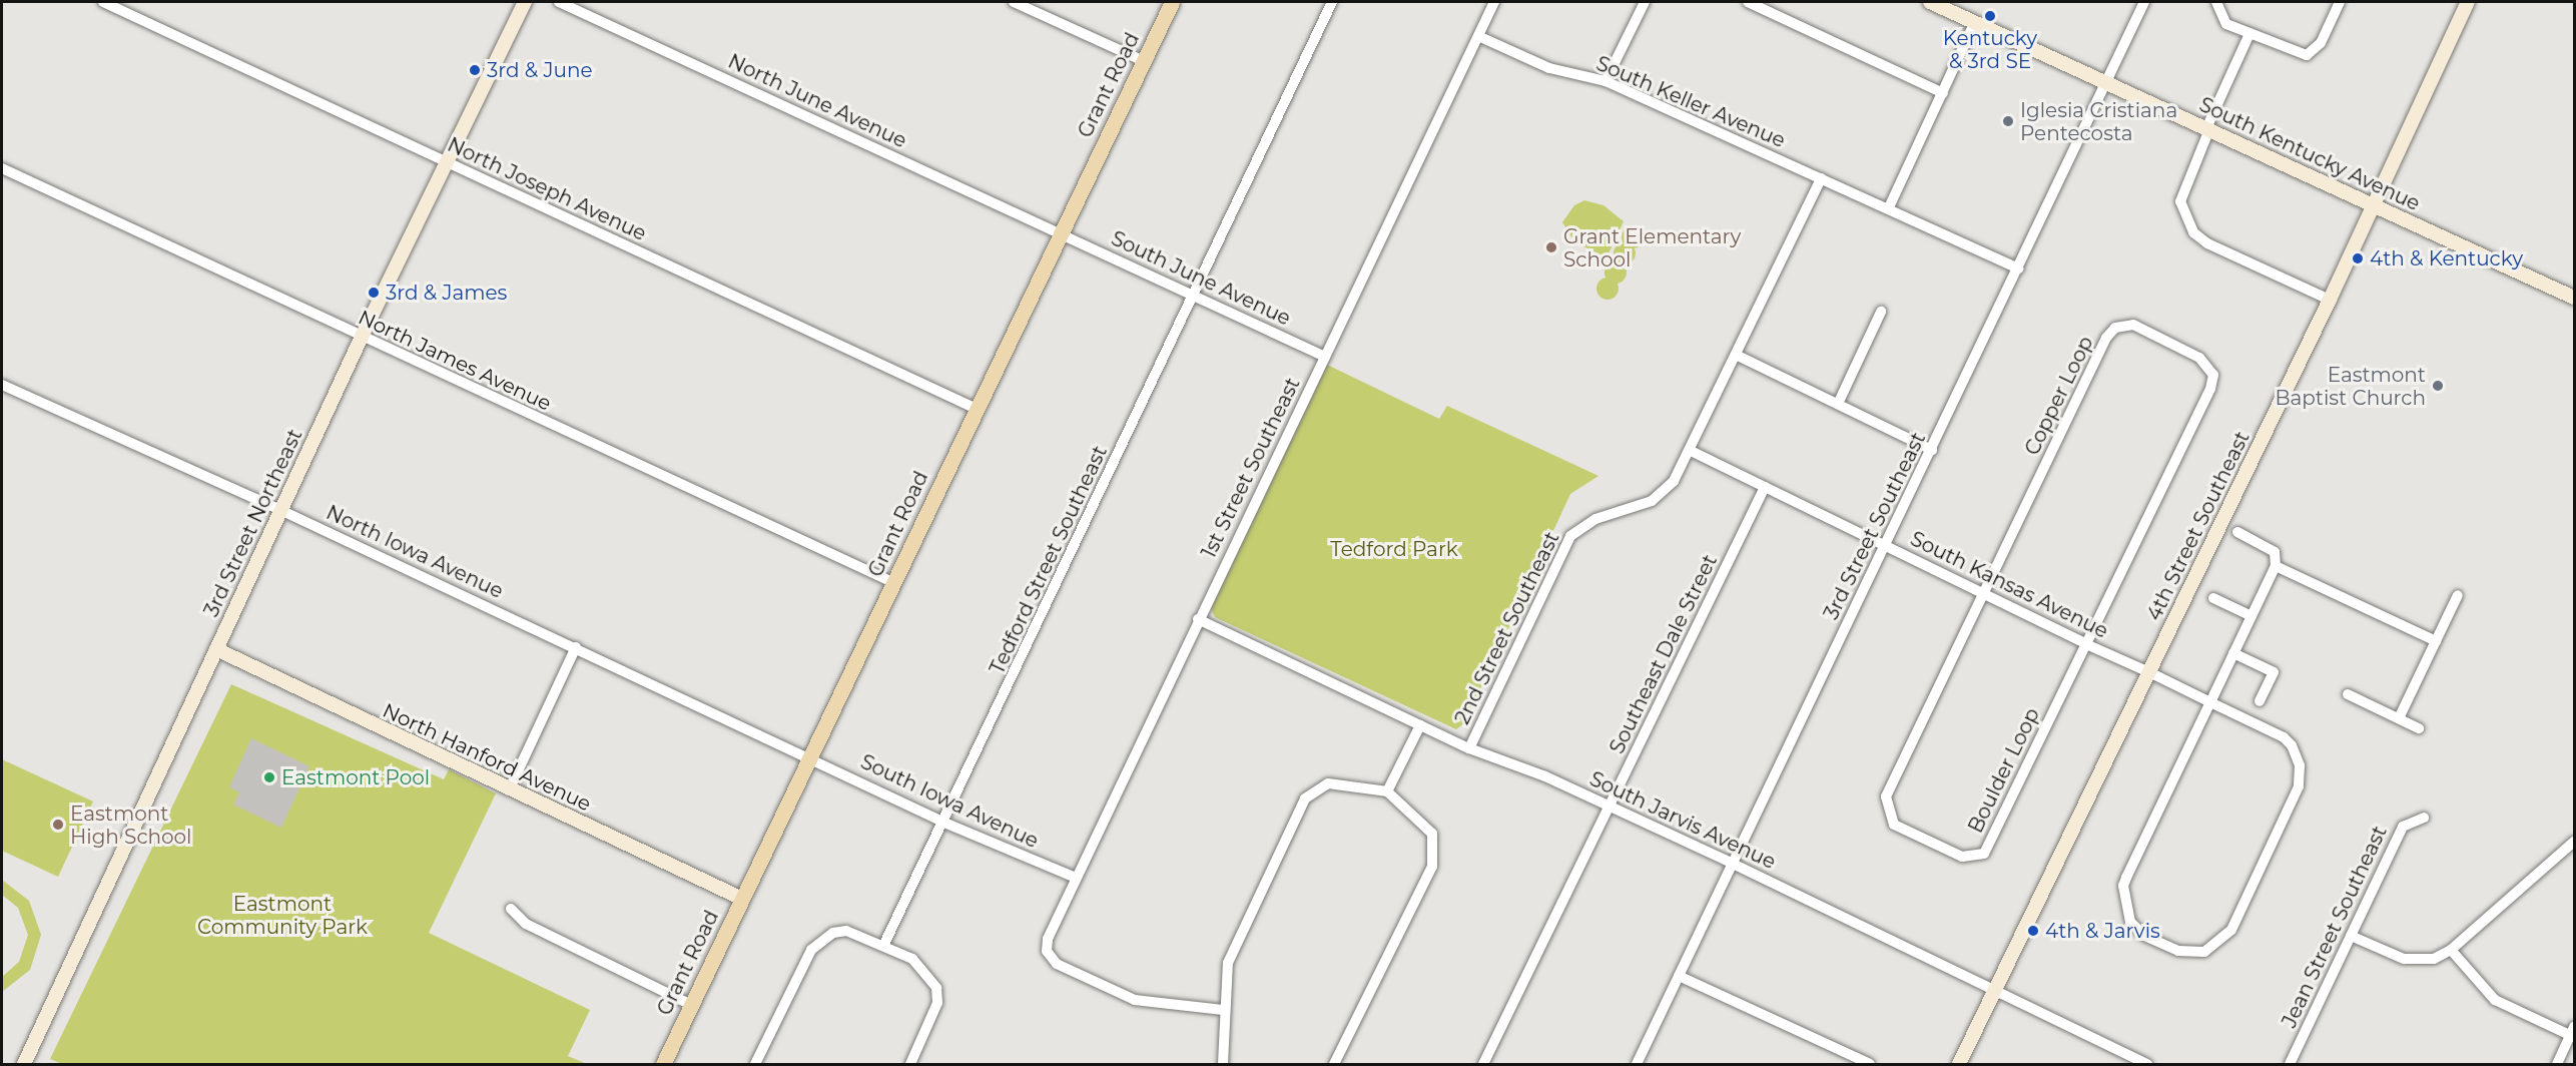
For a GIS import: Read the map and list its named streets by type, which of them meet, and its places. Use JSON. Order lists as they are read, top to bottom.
{
  "streets": {
    "main road": ["Grant Road"],
    "street": [
      "North June Avenue",
      "South Keller Avenue",
      "South Kentucky Avenue",
      "North Joseph Avenue",
      "South June Avenue",
      "North James Avenue",
      "Copper Loop",
      "1st Street Southeast",
      "3rd Street Northeast",
      "3rd Street Southeast",
      "4th Street Southeast",
      "North Iowa Avenue",
      "Tedford Street Southeast",
      "South Kansas Avenue",
      "2nd Street Southeast",
      "Southeast Dale Street",
      "North Hanford Avenue",
      "Boulder Loop",
      "South Iowa Avenue",
      "South Jarvis Avenue",
      "Jean Street Southeast"
    ]
  },
  "crossings": [
    ["Grant Road", "North June Avenue"],
    ["Grant Road", "North Joseph Avenue"],
    ["Grant Road", "South June Avenue"],
    ["Grant Road", "North James Avenue"],
    ["Grant Road", "North Iowa Avenue"],
    ["Grant Road", "North Hanford Avenue"],
    ["Grant Road", "South Iowa Avenue"],
    ["North June Avenue", "South June Avenue"],
    ["South Keller Avenue", "1st Street Southeast"],
    ["South Keller Avenue", "2nd Street Southeast"],
    ["South Kentucky Avenue", "3rd Street Southeast"],
    ["South Kentucky Avenue", "4th Street Southeast"],
    ["North Joseph Avenue", "3rd Street Northeast"],
    ["South June Avenue", "1st Street Southeast"],
    ["South June Avenue", "Tedford Street Southeast"],
    ["North James Avenue", "3rd Street Northeast"],
    ["Copper Loop", "South Kansas Avenue"],
    ["Copper Loop", "Boulder Loop"],
    ["1st Street Southeast", "South Iowa Avenue"],
    ["1st Street Southeast", "South Jarvis Avenue"],
    ["3rd Street Northeast", "North Iowa Avenue"],
    ["3rd Street Northeast", "North Hanford Avenue"],
    ["3rd Street Southeast", "South Kansas Avenue"],
    ["3rd Street Southeast", "South Jarvis Avenue"],
    ["4th Street Southeast", "South Kansas Avenue"],
    ["4th Street Southeast", "South Jarvis Avenue"],
    ["North Iowa Avenue", "South Iowa Avenue"],
    ["Tedford Street Southeast", "South Iowa Avenue"],
    ["South Kansas Avenue", "2nd Street Southeast"],
    ["South Kansas Avenue", "Southeast Dale Street"],
    ["South Kansas Avenue", "Boulder Loop"],
    ["2nd Street Southeast", "South Jarvis Avenue"],
    ["Southeast Dale Street", "South Jarvis Avenue"]
  ],
  "parks": ["Tedford Park", "Eastmont Community Park"],
  "places": [
    "Kentucky & 3rd SE",
    "3rd & June",
    "Iglesia Cristiana Pentecosta",
    "Grant Elementary School",
    "4th & Kentucky",
    "3rd & James",
    "Eastmont Baptist Church",
    "Eastmont Pool",
    "Eastmont High School",
    "4th & Jarvis"
  ]
}
